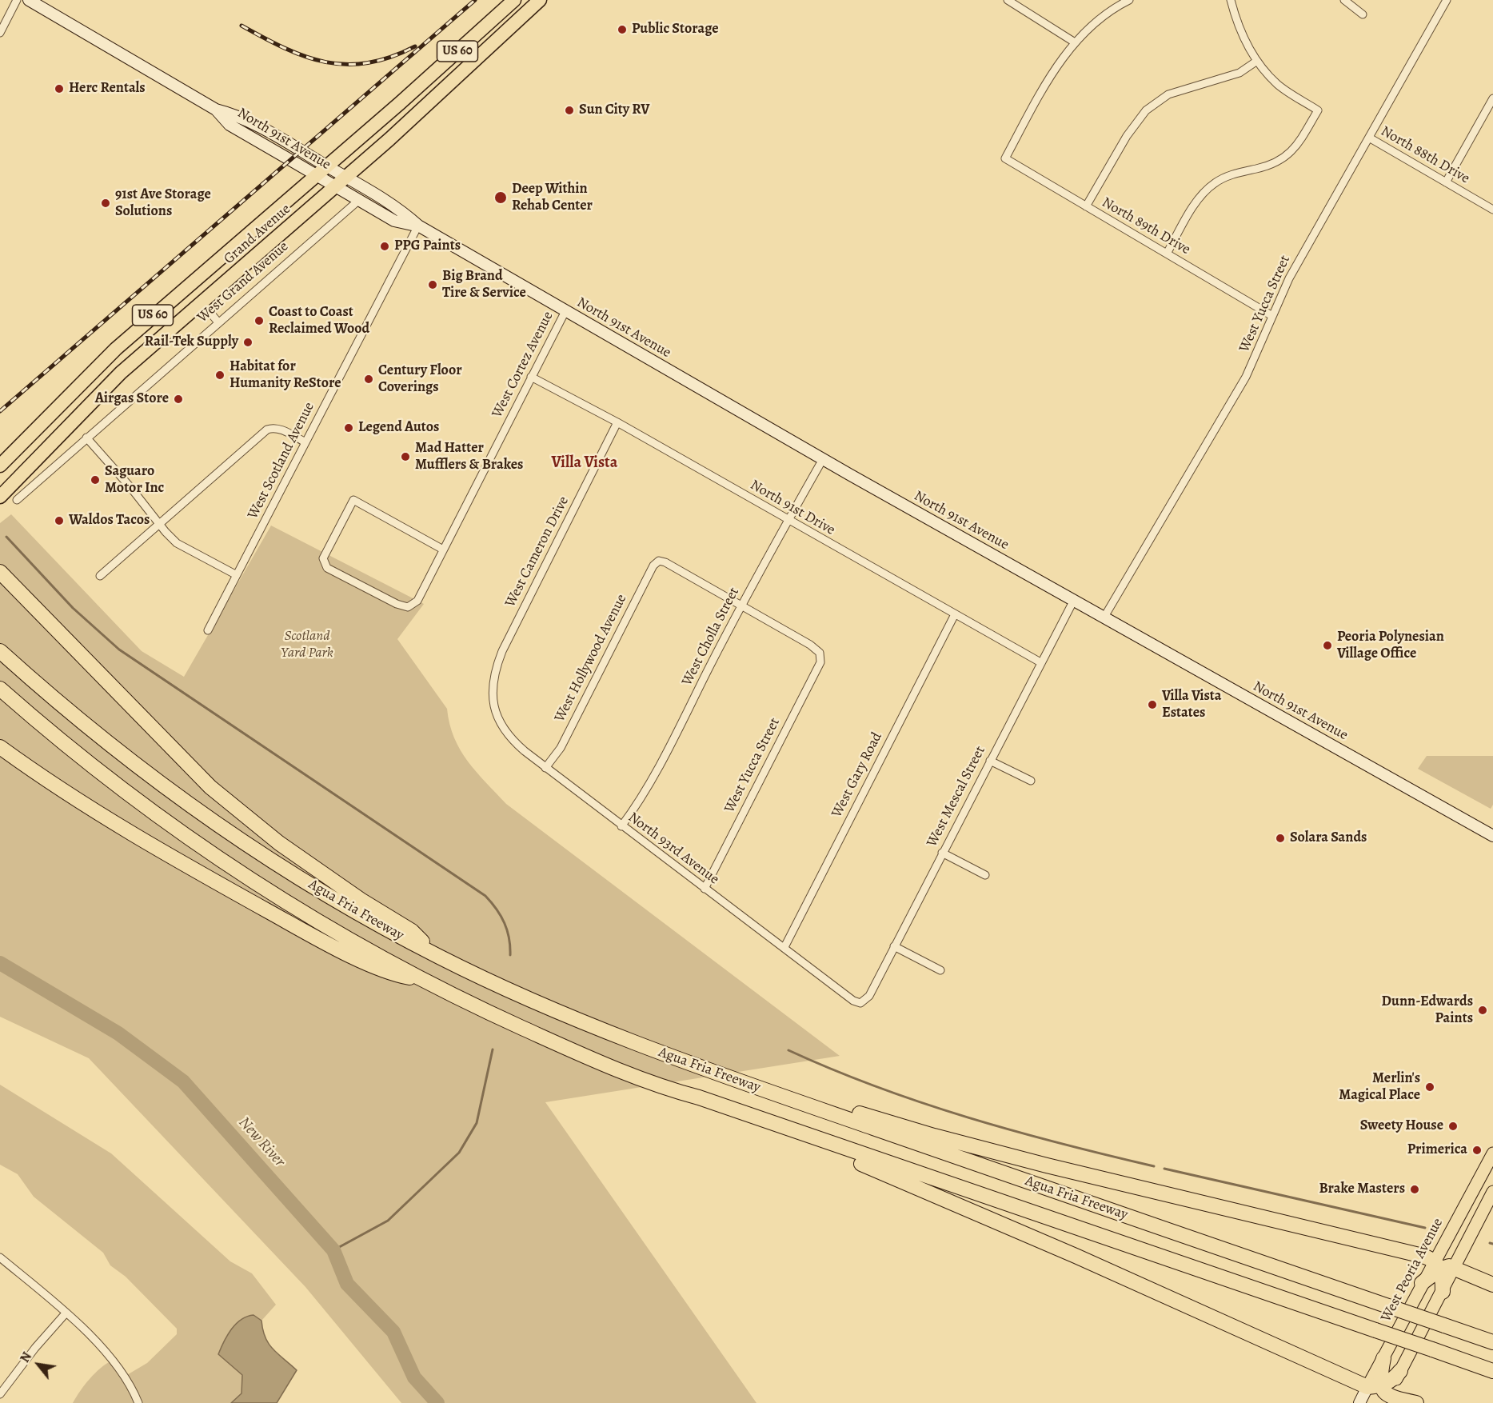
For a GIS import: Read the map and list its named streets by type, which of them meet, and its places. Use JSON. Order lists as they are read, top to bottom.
{
  "streets": {
    "highway": ["US 60", "Grand Avenue", "Agua Fria Freeway"],
    "main road": ["North 91st Avenue", "West Peoria Avenue"],
    "street": [
      "North 88th Drive",
      "North 89th Drive",
      "West Grand Avenue",
      "West Yucca Street",
      "West Cortez Avenue",
      "West Scotland Avenue",
      "North 91st Drive",
      "West Cameron Drive",
      "West Cholla Street",
      "West Hollywood Avenue",
      "West Gary Road",
      "West Mescal Street",
      "North 93rd Avenue"
    ]
  },
  "crossings": [
    ["North 91st Avenue", "Grand Avenue"],
    ["North 91st Avenue", "West Grand Avenue"],
    ["North 91st Avenue", "West Yucca Street"],
    ["North 91st Avenue", "West Cortez Avenue"],
    ["North 91st Avenue", "West Scotland Avenue"],
    ["North 91st Avenue", "West Cholla Street"],
    ["North 91st Avenue", "West Mescal Street"],
    ["North 88th Drive", "West Yucca Street"],
    ["North 89th Drive", "West Yucca Street"],
    ["West Yucca Street", "West Cholla Street"],
    ["West Yucca Street", "West Hollywood Avenue"],
    ["West Yucca Street", "North 93rd Avenue"],
    ["West Cortez Avenue", "North 91st Drive"],
    ["North 91st Drive", "West Cameron Drive"],
    ["North 91st Drive", "West Cholla Street"],
    ["North 91st Drive", "West Gary Road"],
    ["North 91st Drive", "West Mescal Street"],
    ["West Cameron Drive", "North 93rd Avenue"],
    ["West Cholla Street", "West Hollywood Avenue"],
    ["West Cholla Street", "North 93rd Avenue"],
    ["West Hollywood Avenue", "North 93rd Avenue"],
    ["West Gary Road", "North 93rd Avenue"],
    ["West Mescal Street", "North 93rd Avenue"]
  ],
  "districts": ["Villa Vista"],
  "water": ["New River"],
  "parks": ["Scotland Yard Park"],
  "places": [
    "Public Storage",
    "Herc Rentals",
    "Sun City RV",
    "Deep Within Rehab Center",
    "91st Ave Storage Solutions",
    "PPG Paints",
    "Big Brand Tire & Service",
    "Coast to Coast Reclaimed Wood",
    "Rail-Tek Supply",
    "Habitat for Humanity ReStore",
    "Century Floor Coverings",
    "Airgas Store",
    "Legend Autos",
    "Mad Hatter Mufflers & Brakes",
    "Saguaro Motor Inc",
    "Waldos Tacos",
    "Peoria Polynesian Village Office",
    "Villa Vista Estates",
    "Solara Sands",
    "Dunn-Edwards Paints",
    "Merlin's Magical Place",
    "Sweety House",
    "Primerica",
    "Brake Masters"
  ],
  "north": "top left"
}
